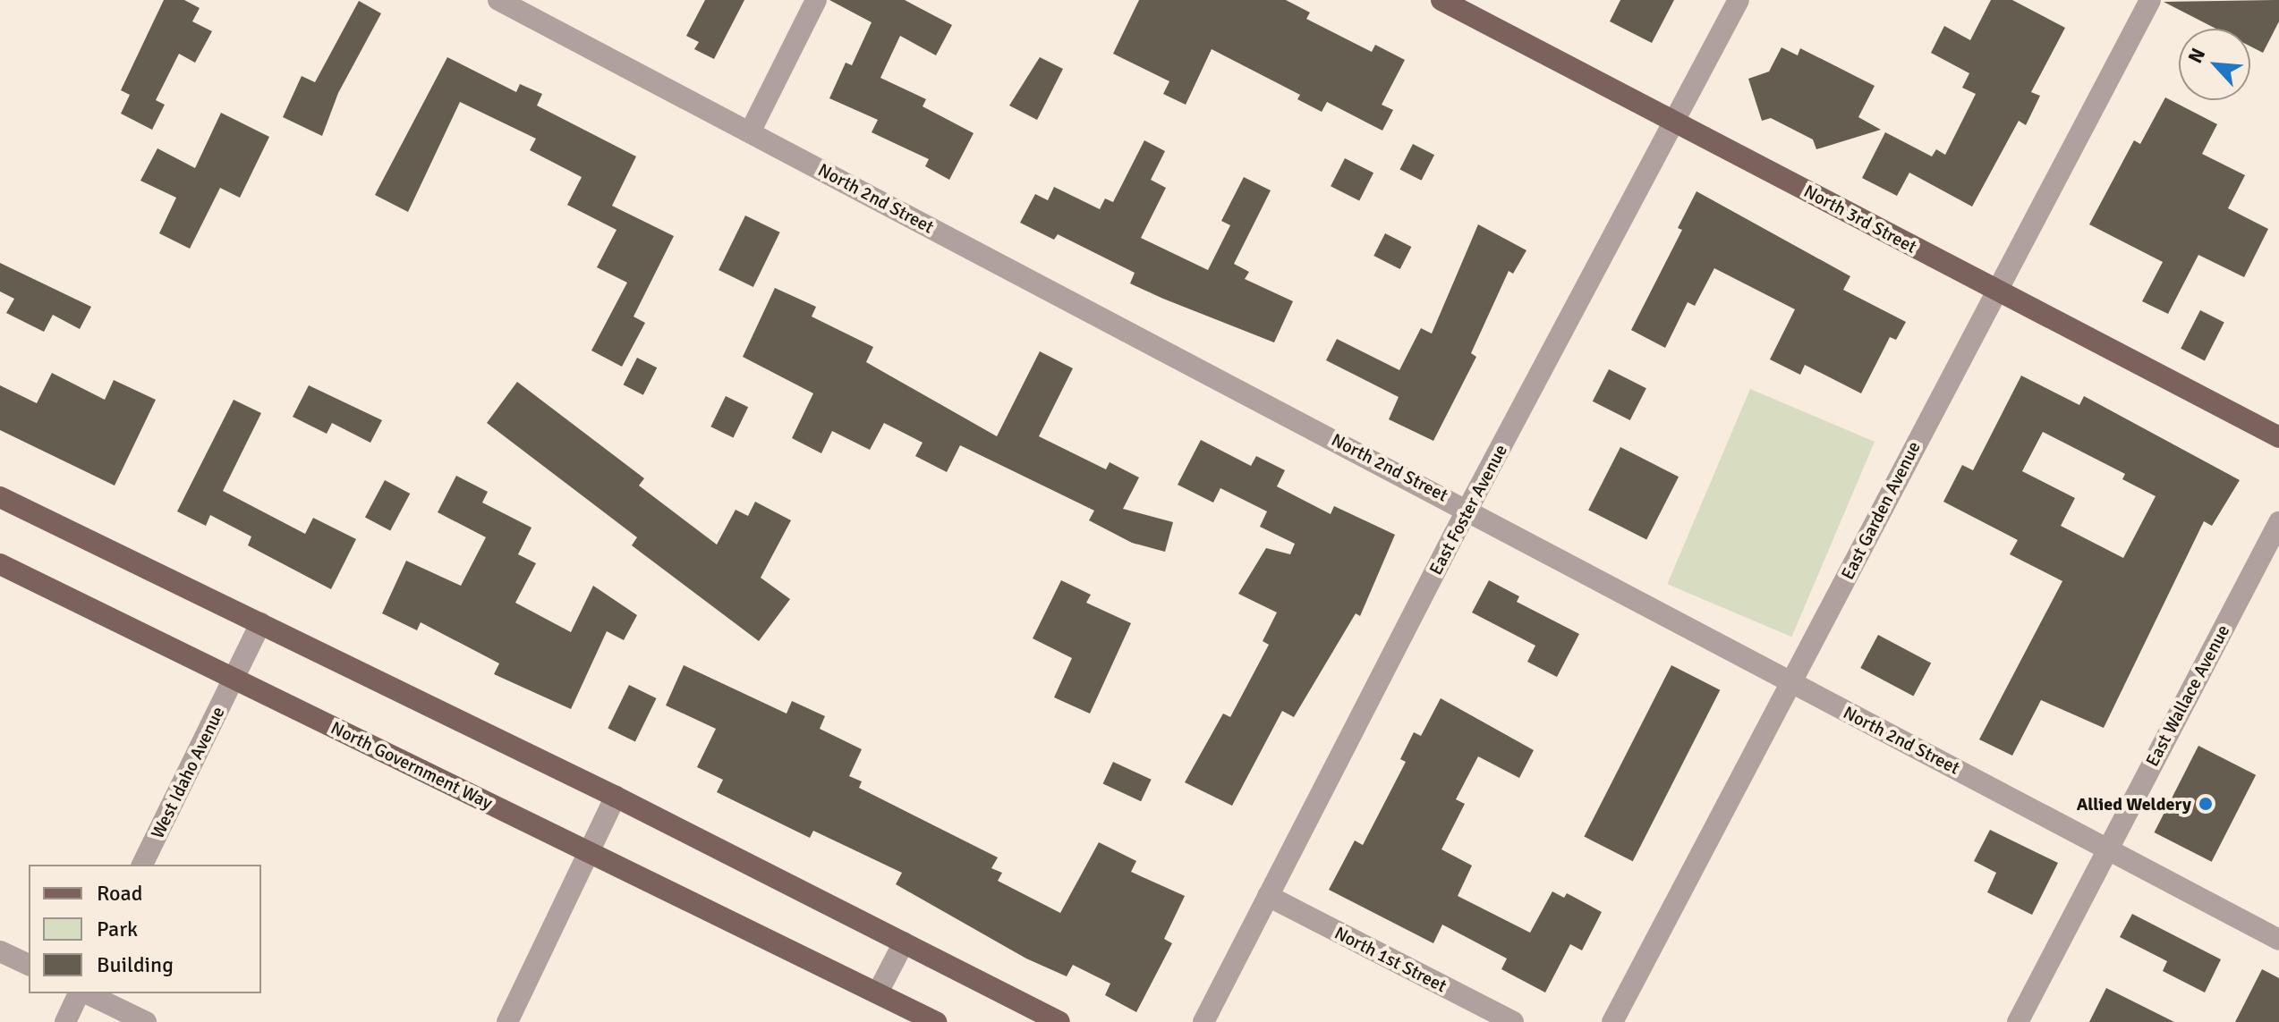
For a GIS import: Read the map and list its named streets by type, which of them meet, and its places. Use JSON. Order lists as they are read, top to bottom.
{
  "streets": {
    "main road": ["North 3rd Street", "North Government Way"],
    "street": [
      "North 2nd Street",
      "East Foster Avenue",
      "East Garden Avenue",
      "East Wallace Avenue",
      "West Idaho Avenue",
      "North 1st Street"
    ]
  },
  "crossings": [
    ["North 2nd Street", "East Foster Avenue"],
    ["North 2nd Street", "East Garden Avenue"],
    ["North 2nd Street", "East Wallace Avenue"],
    ["North 3rd Street", "East Foster Avenue"],
    ["North 3rd Street", "East Garden Avenue"],
    ["East Foster Avenue", "North 1st Street"],
    ["North Government Way", "West Idaho Avenue"]
  ],
  "places": ["Allied Weldery"],
  "legend": ["Road", "Park", "Building"],
  "north": "top left"
}
